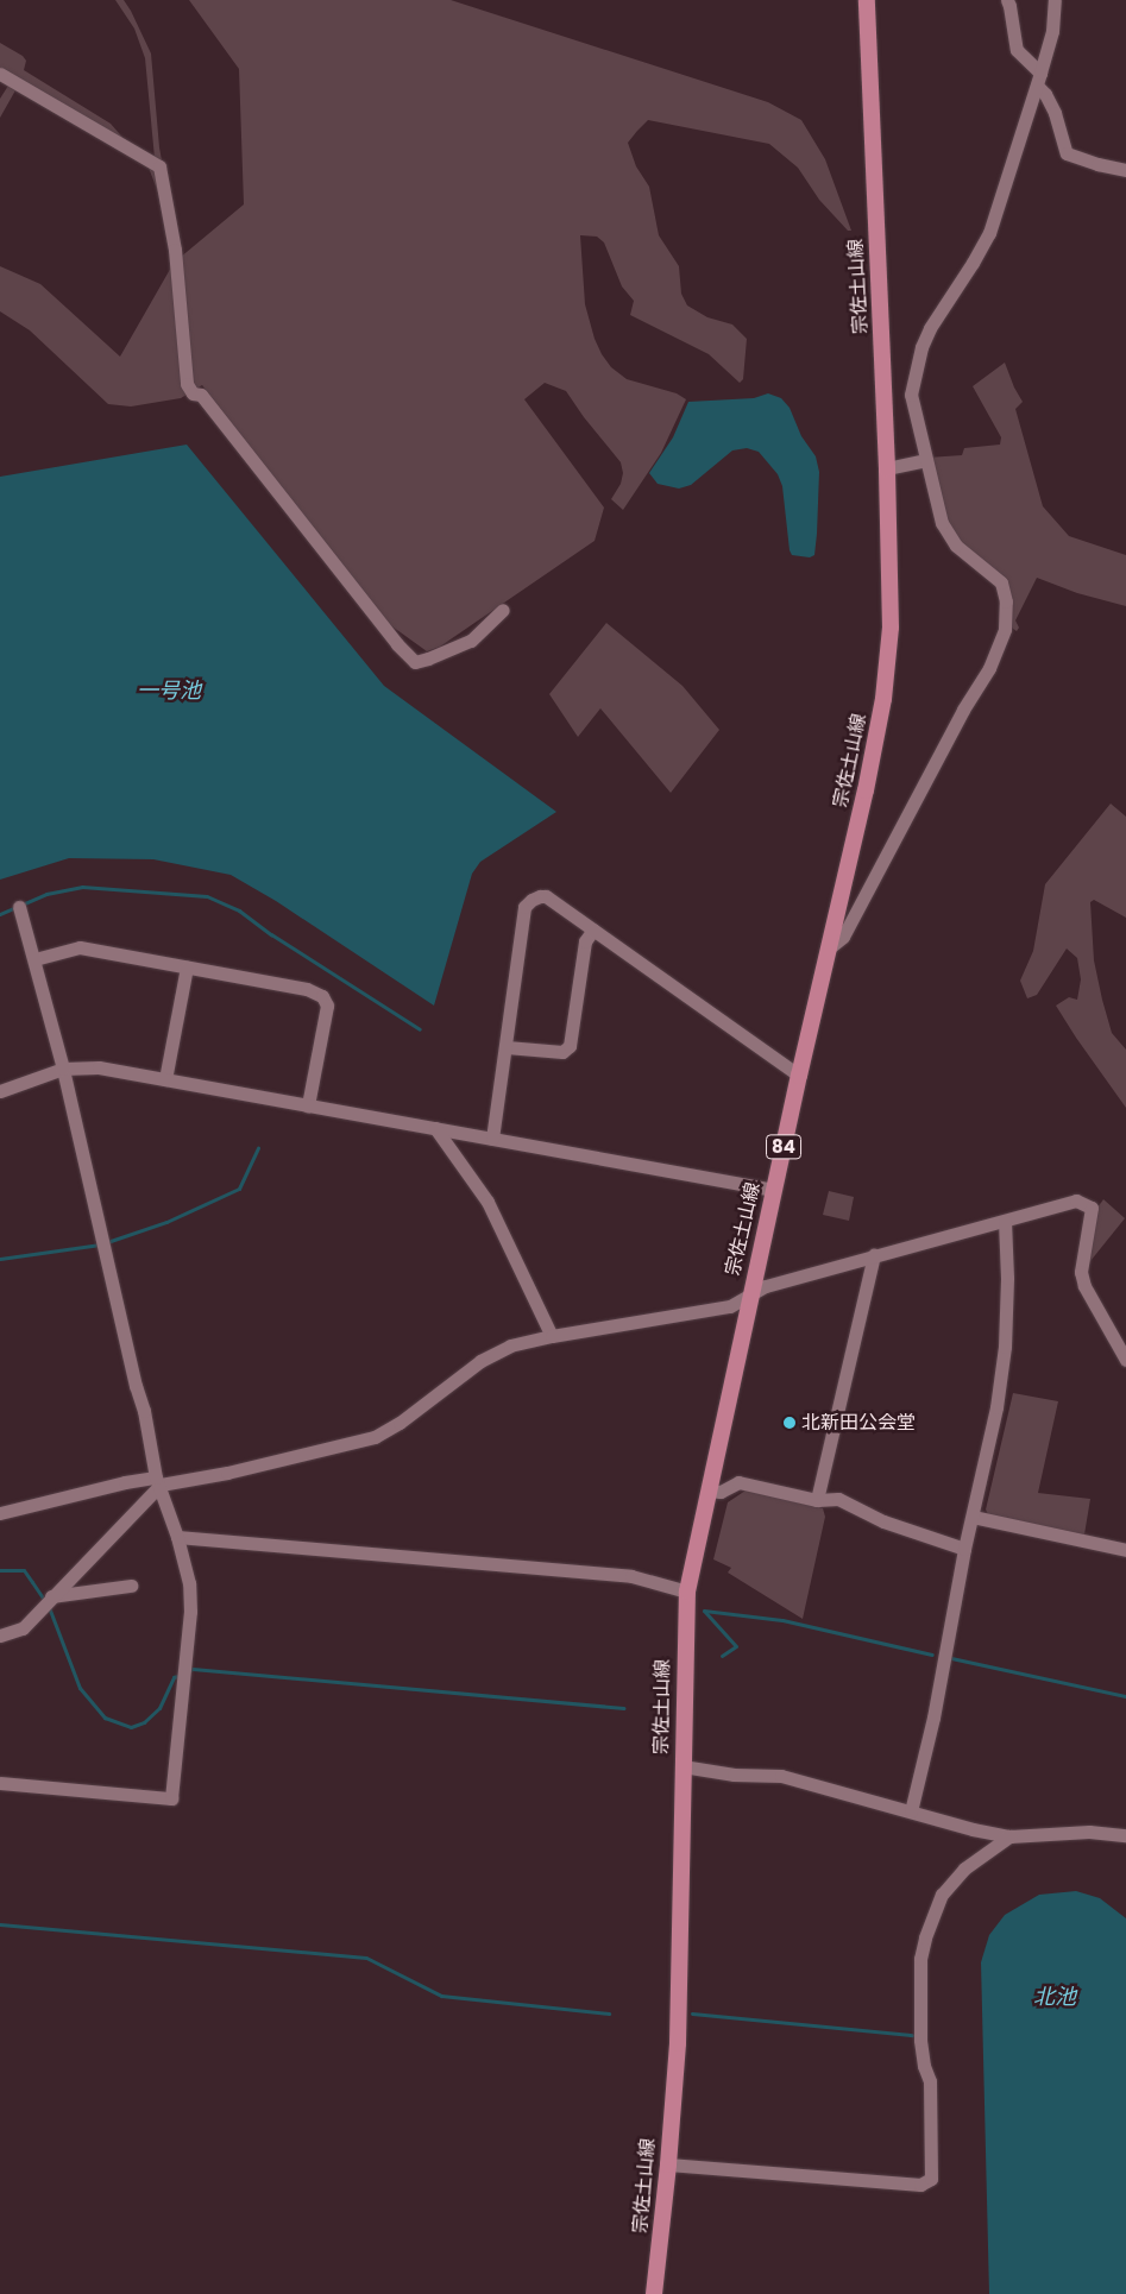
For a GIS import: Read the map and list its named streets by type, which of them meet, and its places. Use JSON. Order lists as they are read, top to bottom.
{
  "streets": {
    "main road": ["宗佐土山線", "84"]
  },
  "water": ["一号池", "北池"],
  "places": ["北新田公会堂"]
}
